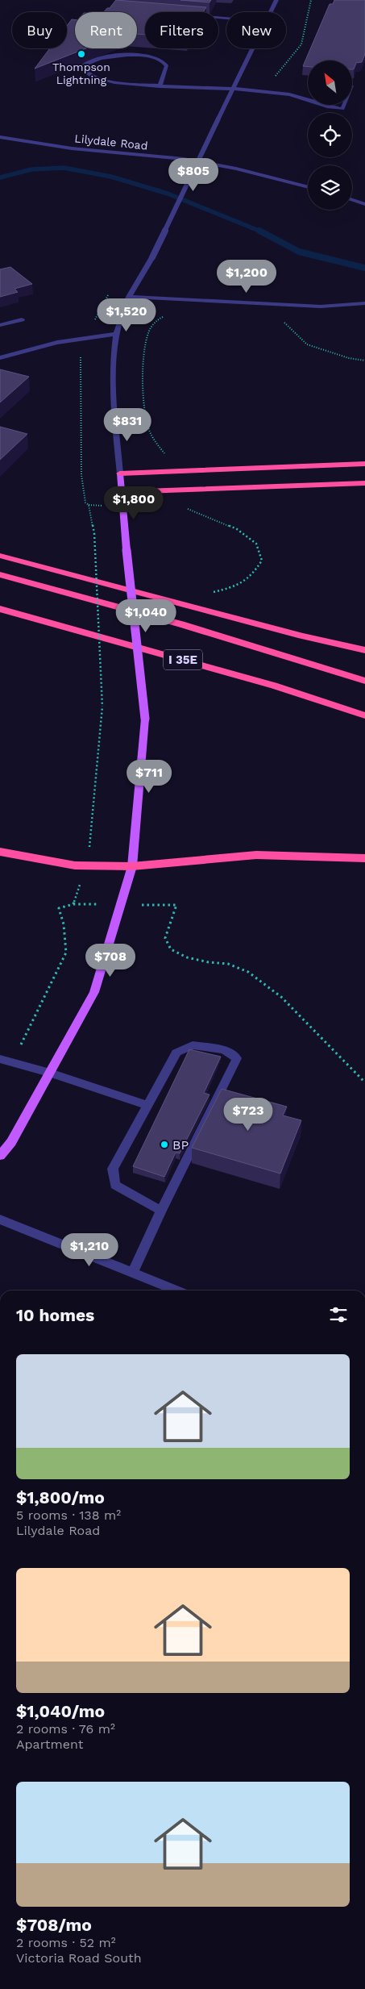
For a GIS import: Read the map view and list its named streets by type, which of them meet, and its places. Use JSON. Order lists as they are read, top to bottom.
{
  "streets": {
    "highway": ["I 35E"],
    "street": ["Lilydale Road"]
  },
  "places": ["Thompson Lightning", "BP"],
  "north": "top left",
  "page": {
    "chip": [
      "Buy",
      "Rent",
      "Filters",
      "New"
    ],
    "price": [
      "$805",
      "$1,200",
      "$1,520",
      "$831",
      "$1,800",
      "$1,040",
      "$711",
      "$708",
      "$723",
      "$1,210"
    ],
    "heading": "10 homes",
    "list": [
      {
        "name": "$1,800/mo",
        "note": "5 rooms · 138 m² · Lilydale Road"
      },
      {
        "name": "$1,040/mo",
        "note": "2 rooms · 76 m² · Apartment"
      },
      {
        "name": "$708/mo",
        "note": "2 rooms · 52 m² · Victoria Road South"
      }
    ]
  }
}
